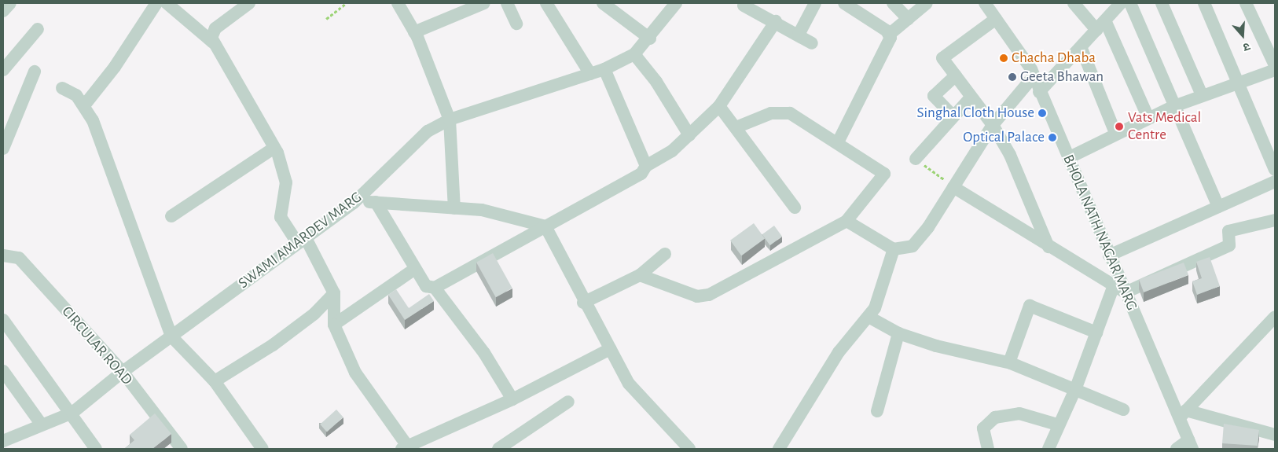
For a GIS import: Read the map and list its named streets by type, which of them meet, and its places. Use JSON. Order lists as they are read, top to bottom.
{
  "streets": {
    "street": ["BHOLA NATH NAGAR MARG", "SWAMI AMARDEV MARG", "CIRCULAR ROAD"]
  },
  "crossings": [
    ["SWAMI AMARDEV MARG", "CIRCULAR ROAD"]
  ],
  "places": [
    "Chacha Dhaba",
    "Geeta Bhawan",
    "Singhal Cloth House",
    "Vats Medical Centre",
    "Optical Palace"
  ],
  "north": "bottom"
}
